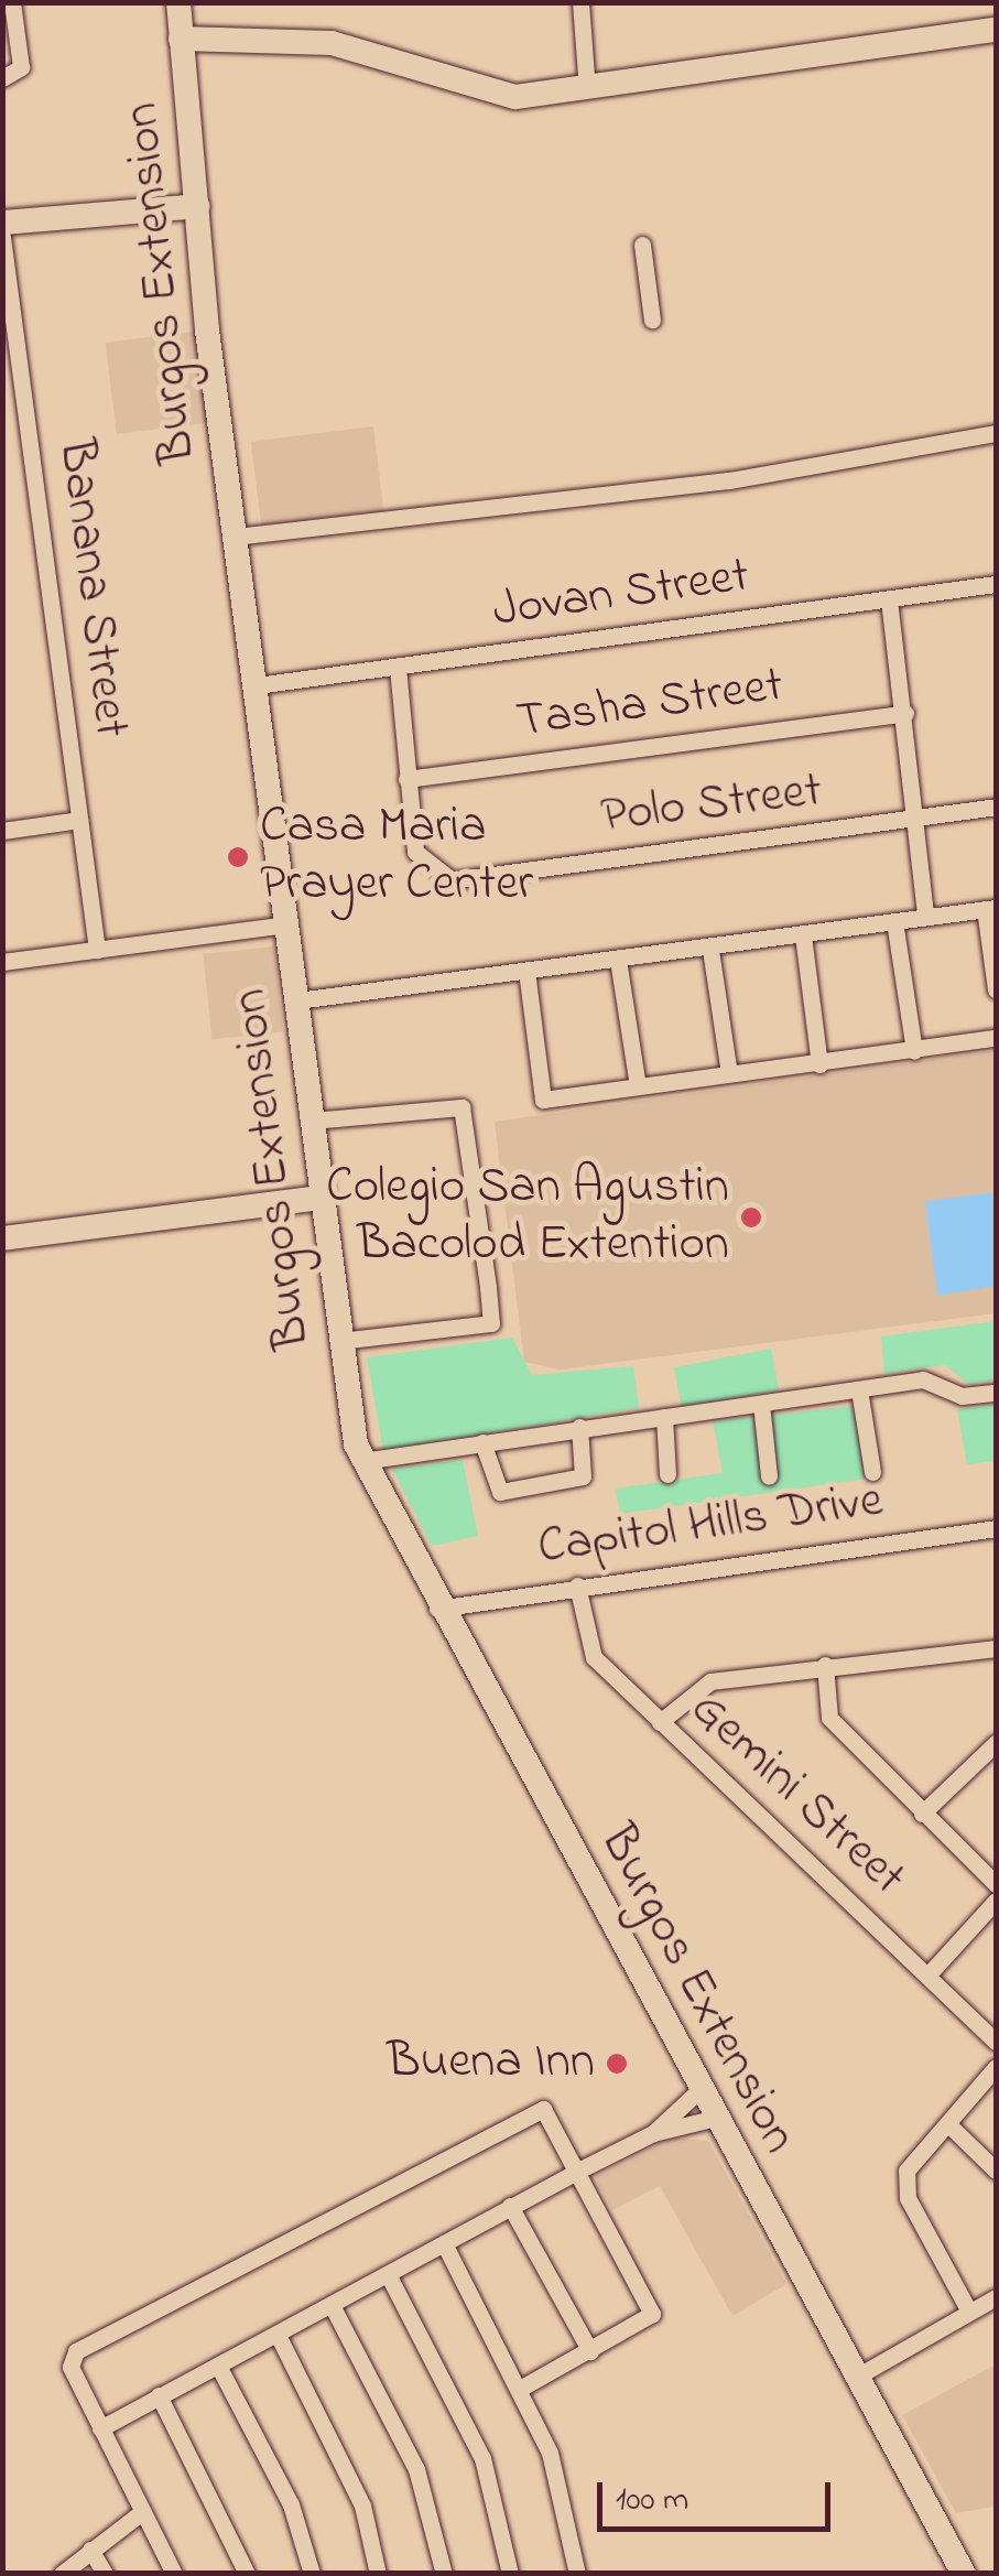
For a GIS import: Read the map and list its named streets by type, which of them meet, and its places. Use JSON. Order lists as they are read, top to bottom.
{
  "streets": {
    "main road": ["Burgos Extension"],
    "street": [
      "Banana Street",
      "Jovan Street",
      "Tasha Street",
      "Polo Street",
      "Capitol Hills Drive",
      "Gemini Street"
    ]
  },
  "crossings": [
    ["Burgos Extension", "Jovan Street"],
    ["Burgos Extension", "Capitol Hills Drive"],
    ["Tasha Street", "Polo Street"],
    ["Capitol Hills Drive", "Gemini Street"]
  ],
  "places": ["Casa Maria Prayer Center", "Colegio San Agustin Bacolod Extention", "Buena Inn"],
  "scale_bar": "100 m"
}
